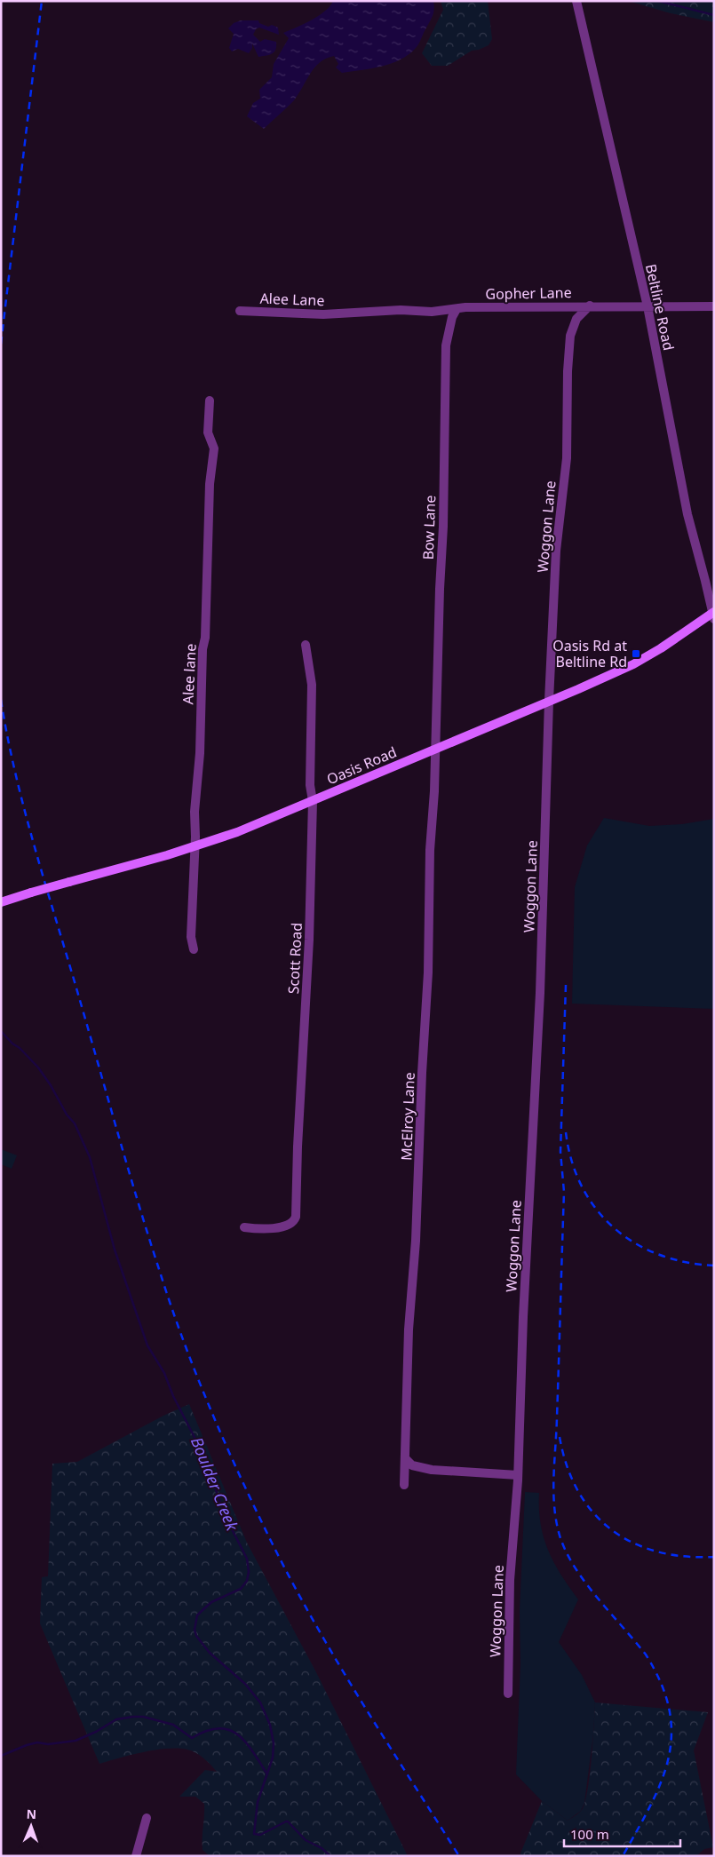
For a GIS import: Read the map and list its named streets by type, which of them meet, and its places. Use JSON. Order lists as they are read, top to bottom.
{
  "streets": {
    "main road": ["Oasis Road"],
    "street": [
      "Gopher Lane",
      "Alee Lane",
      "Beltline Road",
      "Woggon Lane",
      "Bow Lane",
      "Alee lane",
      "Scott Road",
      "McElroy Lane"
    ]
  },
  "crossings": [
    ["Gopher Lane", "Alee Lane"],
    ["Gopher Lane", "Beltline Road"],
    ["Gopher Lane", "Woggon Lane"],
    ["Gopher Lane", "Bow Lane"],
    ["Beltline Road", "Oasis Road"],
    ["Woggon Lane", "Oasis Road"],
    ["Bow Lane", "Oasis Road"],
    ["Bow Lane", "McElroy Lane"],
    ["Alee lane", "Oasis Road"],
    ["Oasis Road", "Scott Road"],
    ["Oasis Road", "McElroy Lane"]
  ],
  "water": ["Boulder Creek"],
  "places": {
    "transit": ["Oasis Rd at Beltline Rd"]
  },
  "scale_bar": "100 m",
  "north": "top"
}
